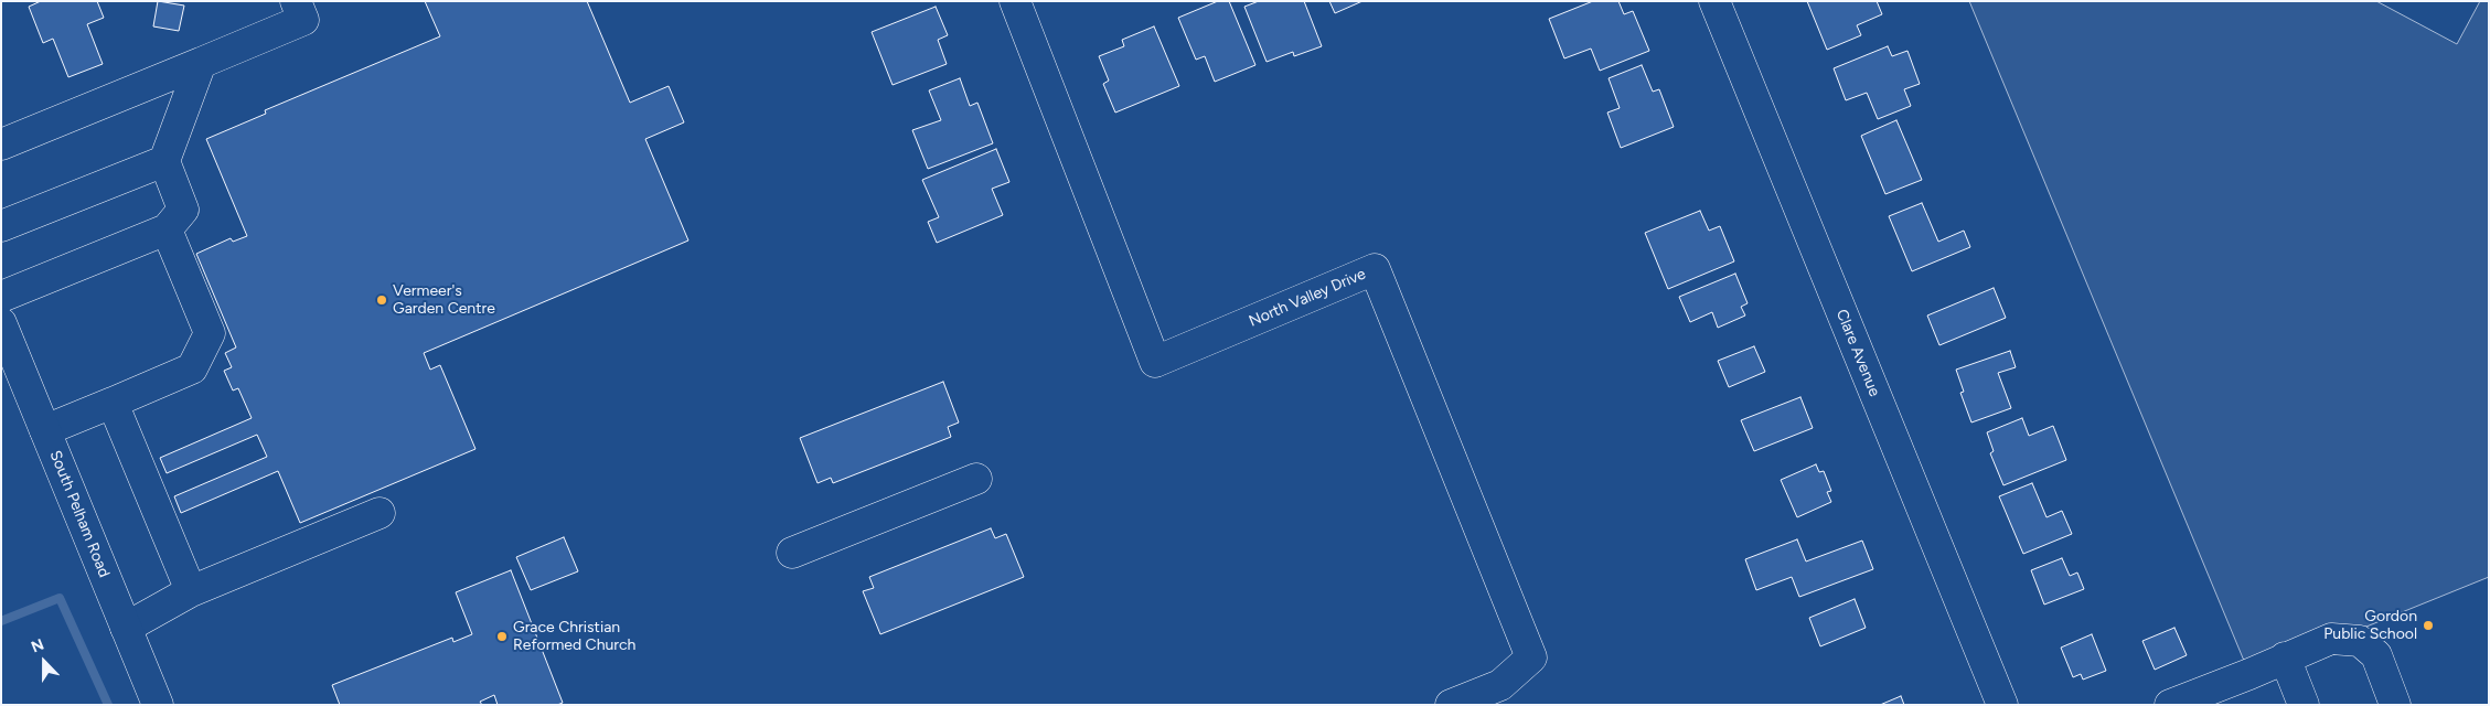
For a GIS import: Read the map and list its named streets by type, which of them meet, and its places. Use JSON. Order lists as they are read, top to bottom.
{
  "streets": {
    "street": ["North Valley Drive", "Clare Avenue", "South Pelham Road"]
  },
  "places": ["Vermeer's Garden Centre", "Gordon Public School", "Grace Christian Reformed Church"],
  "north": "top"
}
